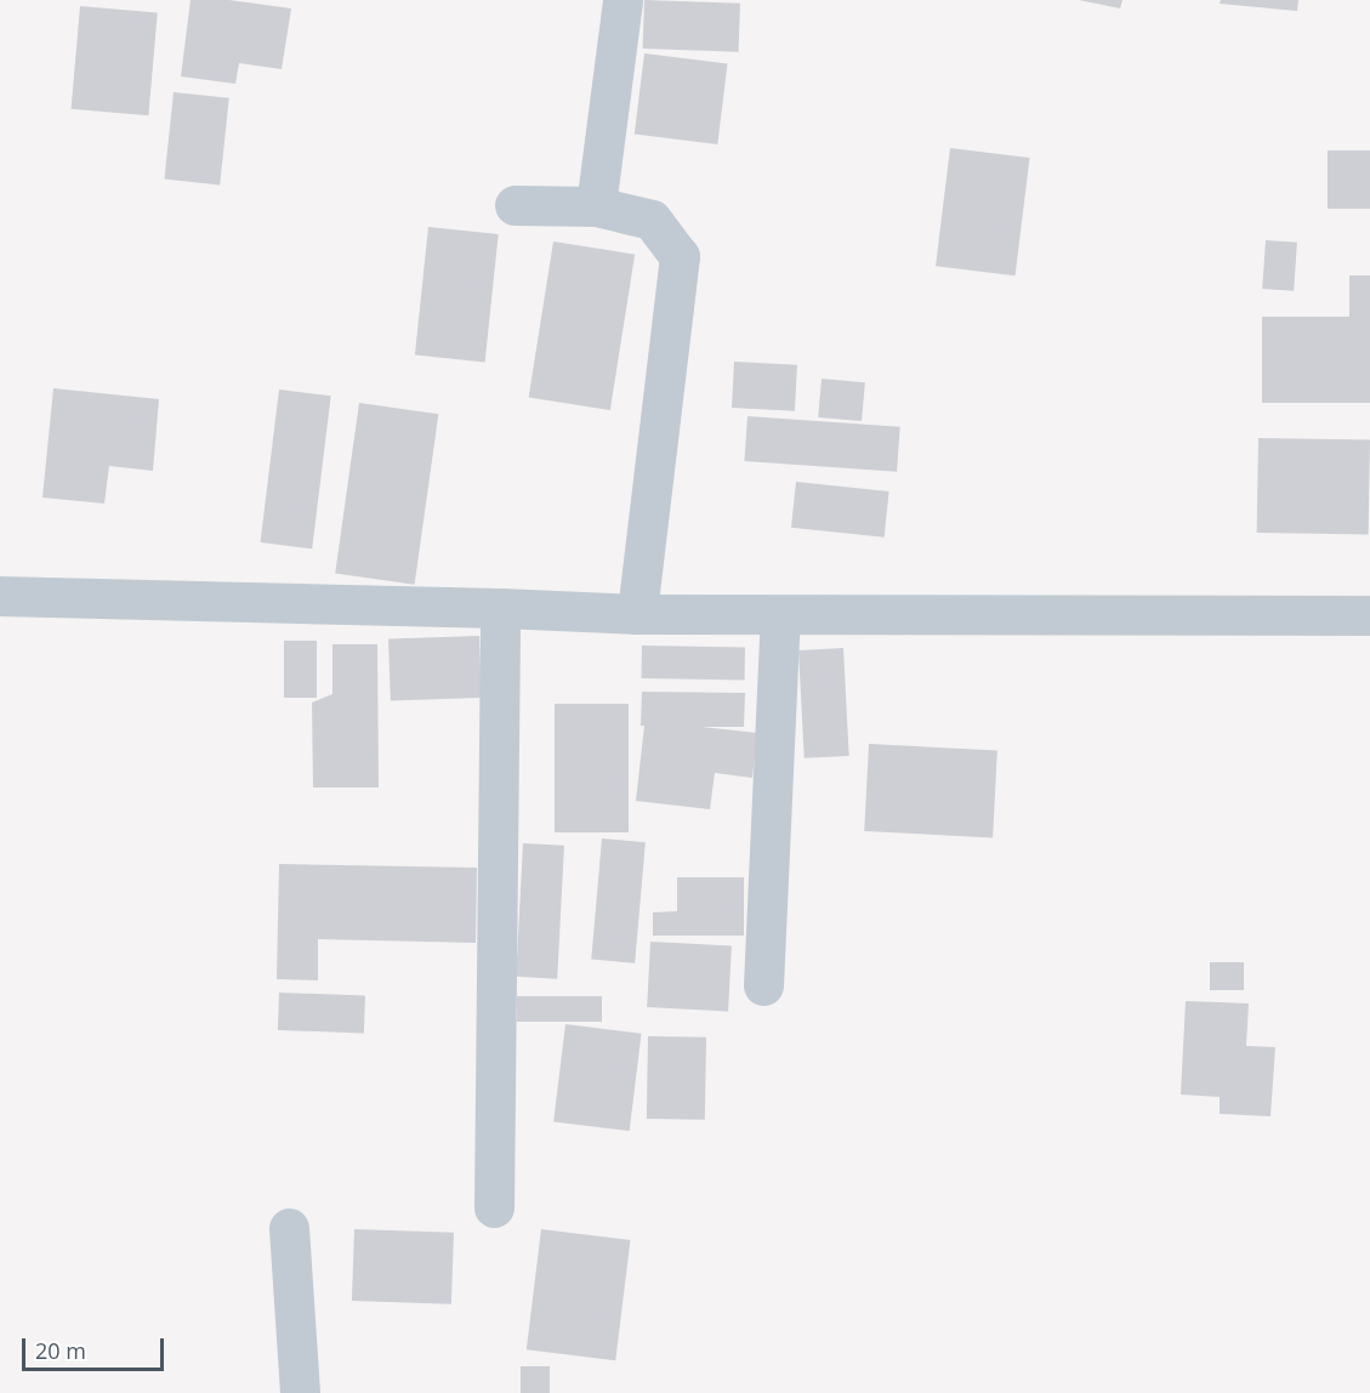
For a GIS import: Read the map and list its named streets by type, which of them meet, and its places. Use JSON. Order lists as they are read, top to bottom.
{
  "scale_bar": "20 m"
}
